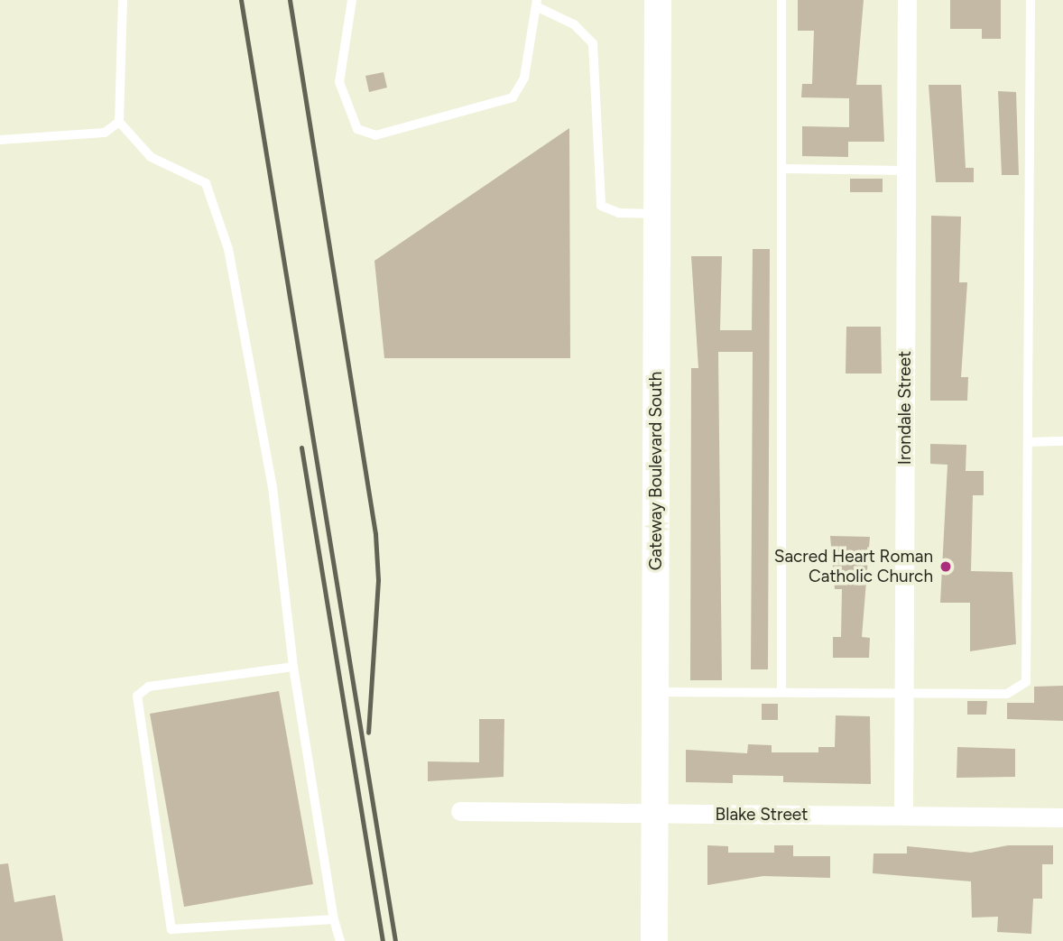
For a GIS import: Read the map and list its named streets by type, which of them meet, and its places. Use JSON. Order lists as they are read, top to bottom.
{
  "streets": {
    "main road": ["Gateway Boulevard South"],
    "street": ["Irondale Street", "Blake Street"]
  },
  "crossings": [
    ["Irondale Street", "Blake Street"],
    ["Gateway Boulevard South", "Blake Street"]
  ],
  "places": ["Sacred Heart Roman Catholic Church"]
}
